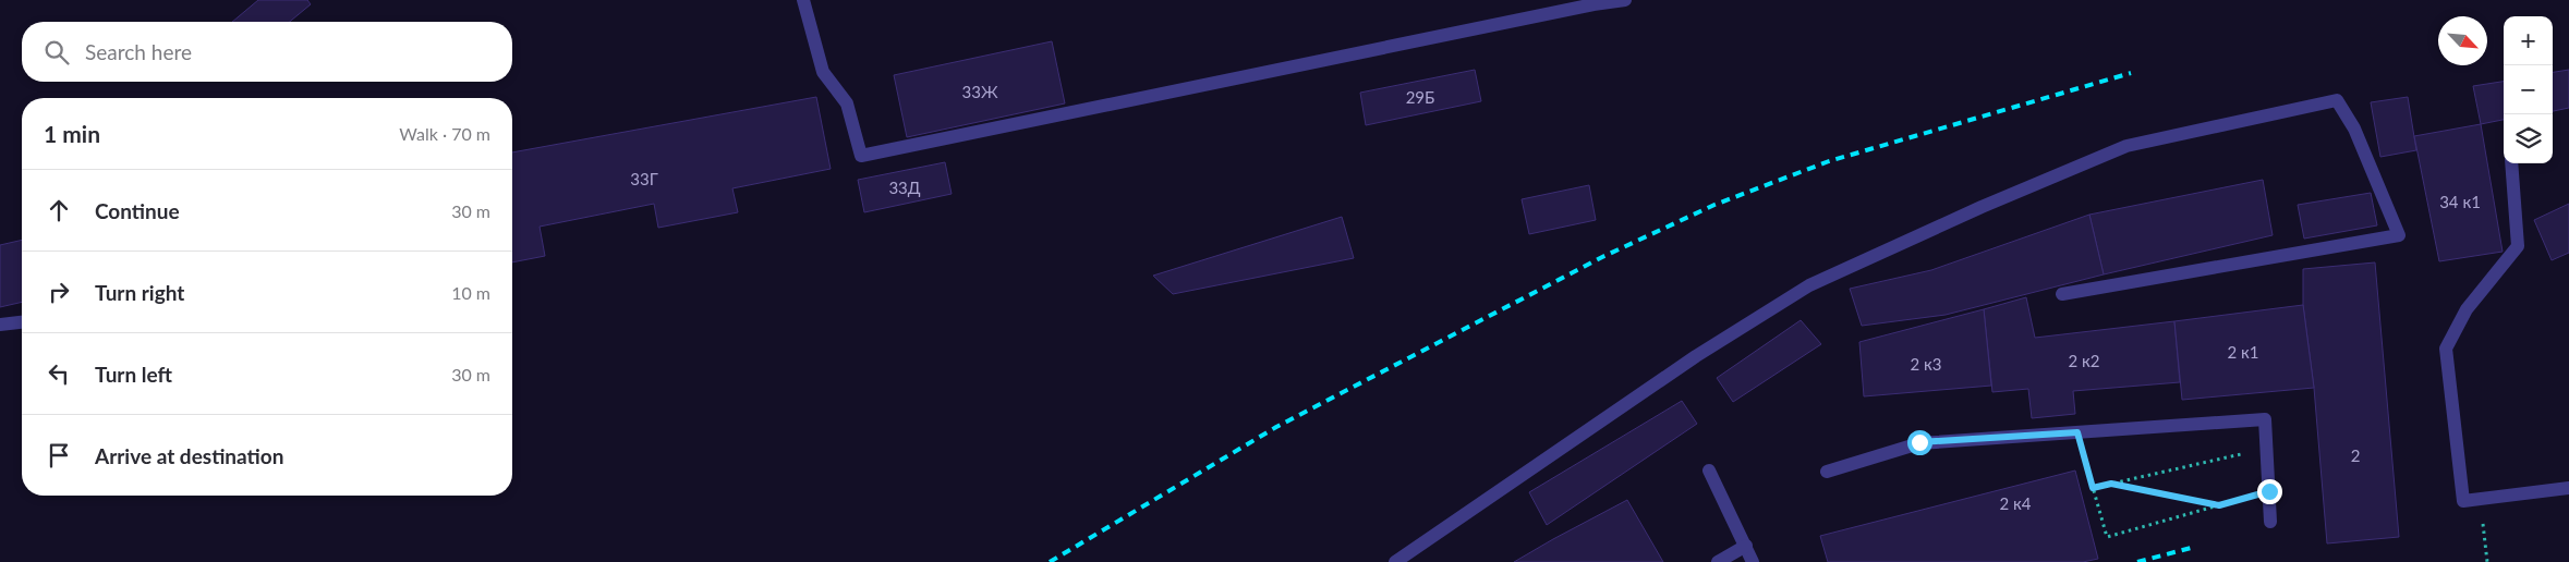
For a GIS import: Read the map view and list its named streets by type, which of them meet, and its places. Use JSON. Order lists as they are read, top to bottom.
{
  "house_numbers": [
    "33Ж",
    "29Б",
    "33Г",
    "33Д",
    "34 к1",
    "2 к1",
    "2 к2",
    "2 к3",
    "2",
    "2 к4"
  ],
  "north": "bottom right",
  "page": {
    "map_buttons": ["+", "−"],
    "search": "Search here",
    "heading": ["1 min", "Walk · 70 m"],
    "list": [
      ["Continue", "30 m"],
      ["Turn right", "10 m"],
      ["Turn left", "30 m"],
      "Arrive at destination"
    ]
  }
}
